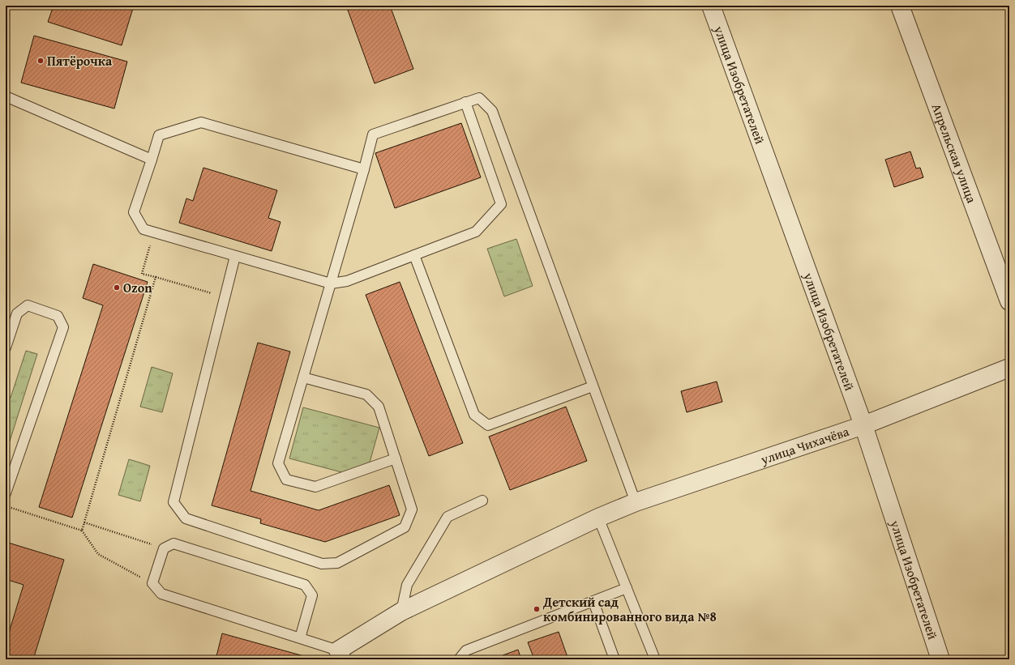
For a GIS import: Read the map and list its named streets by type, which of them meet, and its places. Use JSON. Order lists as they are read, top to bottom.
{
  "streets": {
    "street": ["улица Изобретателей", "Апрельская улица", "улица Чихачёва"]
  },
  "crossings": [
    ["улица Изобретателей", "улица Чихачёва"]
  ],
  "places": ["Пятёрочка", "Ozon", "Детский сад комбинированного вида №8"]
}
